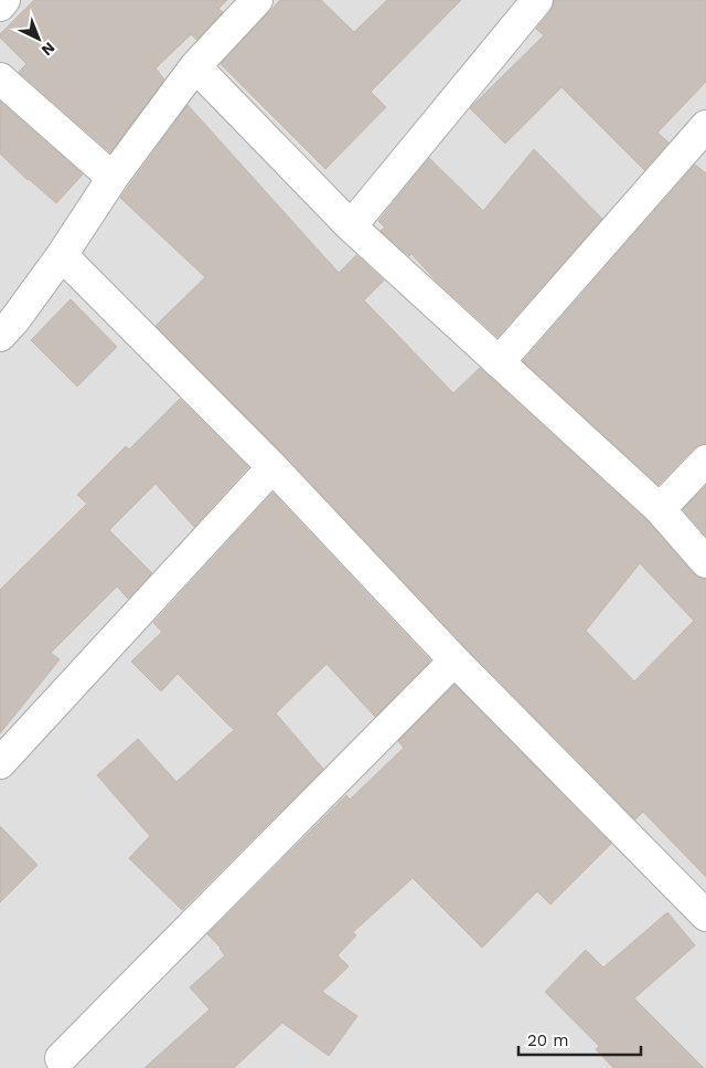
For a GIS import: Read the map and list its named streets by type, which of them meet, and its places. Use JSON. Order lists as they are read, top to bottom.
{
  "scale_bar": "20 m",
  "north": "bottom right"
}
